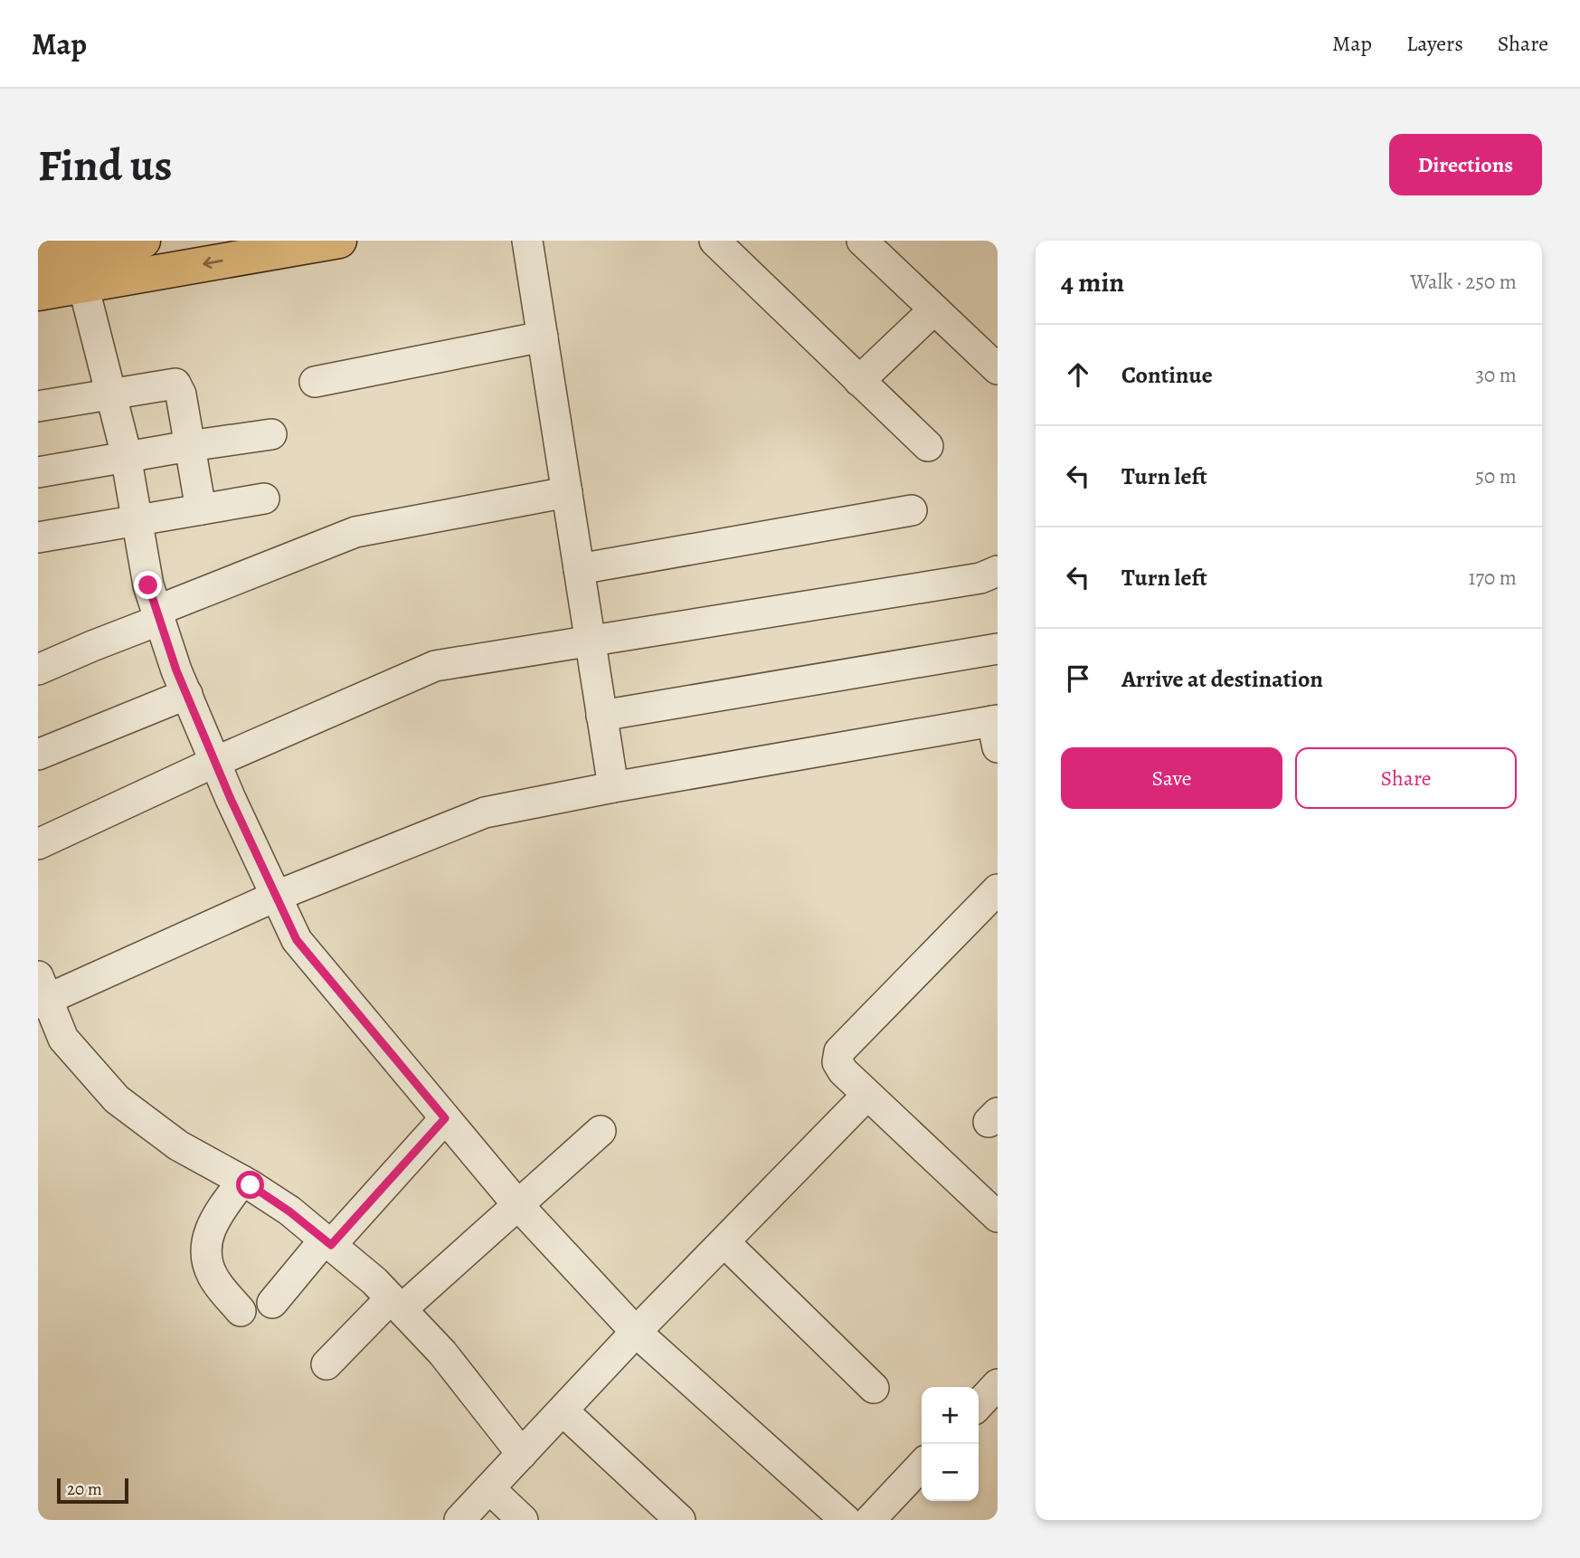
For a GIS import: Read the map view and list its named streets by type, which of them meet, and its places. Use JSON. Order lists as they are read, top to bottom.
{
  "scale_bar": "20 m",
  "page": {
    "header": "Map",
    "nav": ["Map", "Layers", "Share"],
    "buttons": [
      "Directions",
      ["Save", "Share"]
    ],
    "title": "Find us",
    "heading": ["4 min", "Walk · 250 m"],
    "list": [
      ["Continue", "30 m"],
      ["Turn left", "50 m"],
      ["Turn left", "170 m"],
      "Arrive at destination"
    ],
    "map_buttons": ["+", "−"],
    "scale": "20 m"
  }
}
